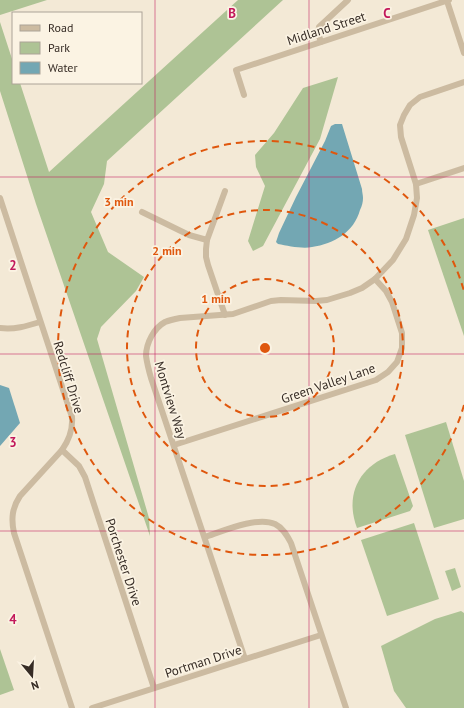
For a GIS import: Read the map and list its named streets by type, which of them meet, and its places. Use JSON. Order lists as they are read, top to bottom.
{
  "streets": {
    "street": [
      "Midland Street",
      "Redcliff Drive",
      "Green Valley Lane",
      "Montview Way",
      "Porchester Drive",
      "Portman Drive"
    ]
  },
  "crossings": [
    ["Redcliff Drive", "Porchester Drive"],
    ["Green Valley Lane", "Montview Way"],
    ["Montview Way", "Portman Drive"],
    ["Porchester Drive", "Portman Drive"]
  ],
  "legend": ["Road", "Park", "Water"],
  "north": "bottom",
  "grid": {
    "columns": ["B", "C"],
    "rows": ["2", "3", "4"]
  },
  "rings": ["3 min", "2 min", "1 min"]
}
